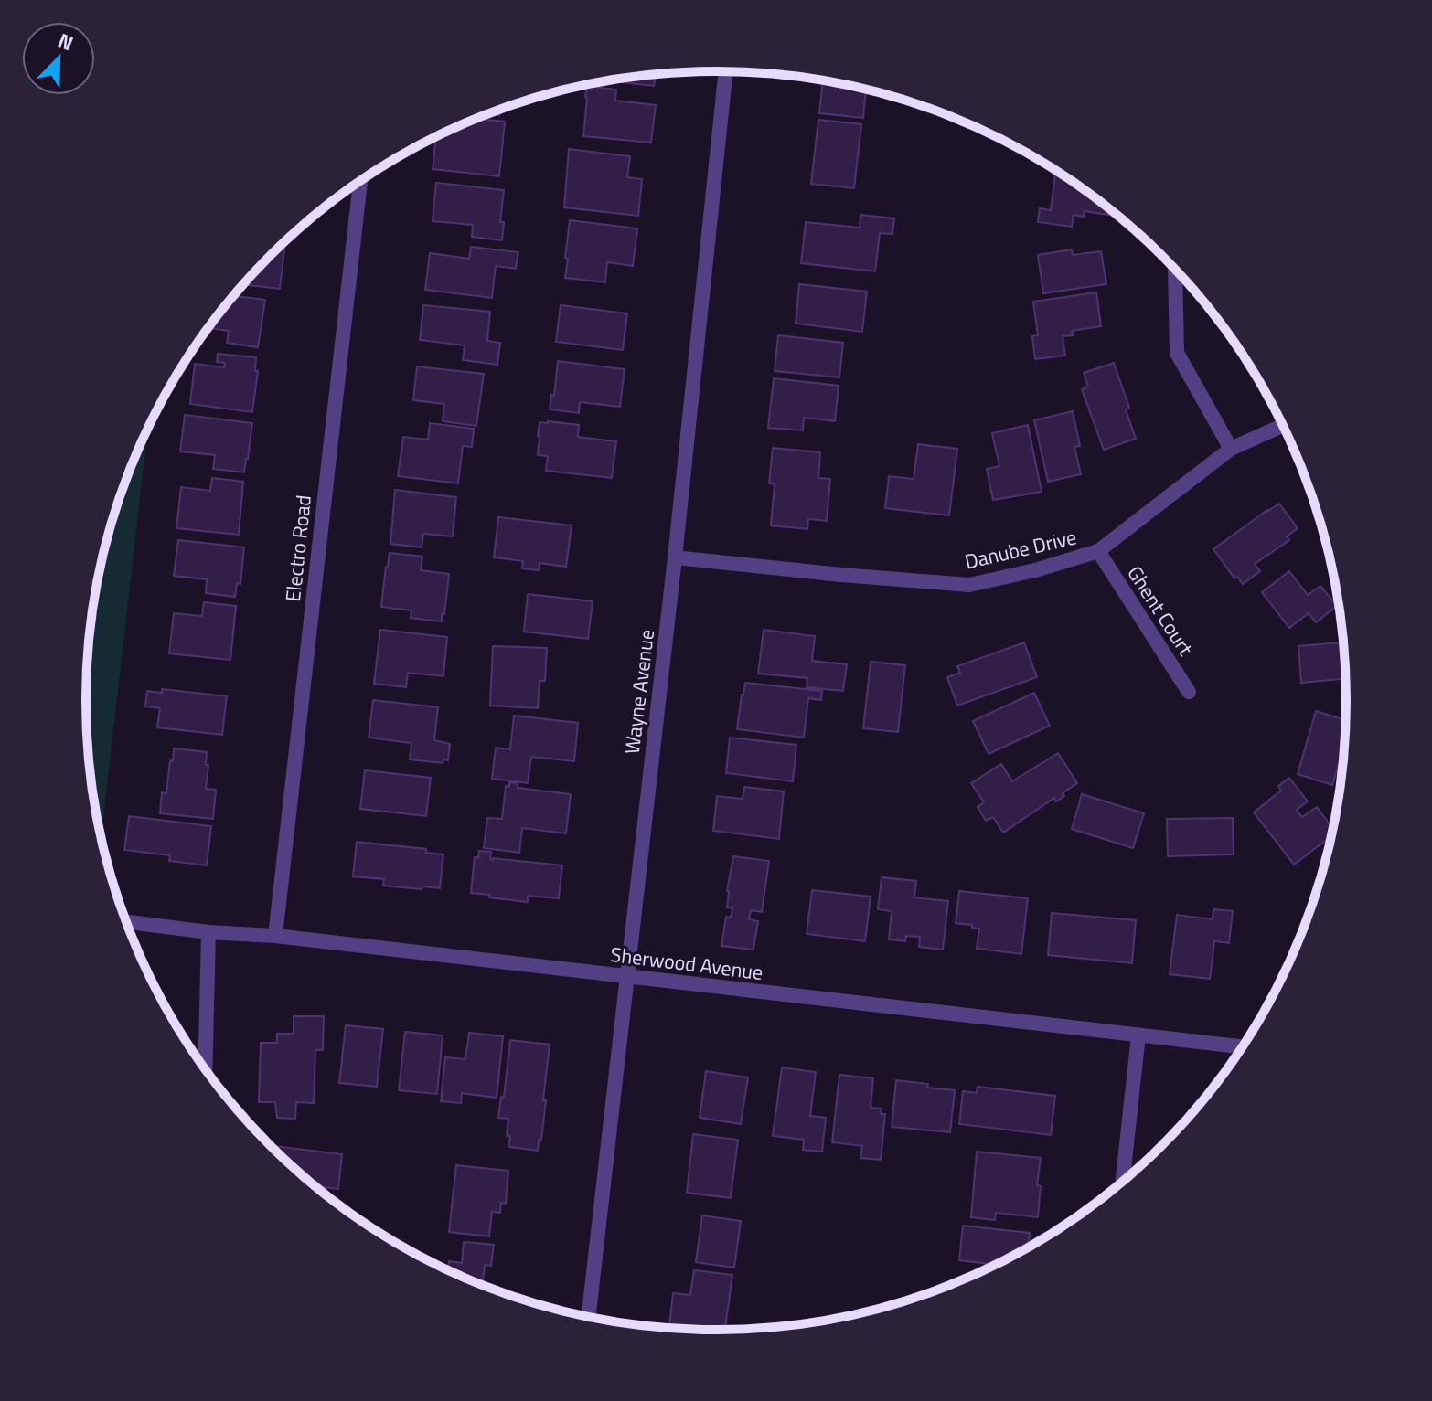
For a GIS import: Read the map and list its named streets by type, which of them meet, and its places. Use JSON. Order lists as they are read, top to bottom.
{
  "streets": {
    "street": [
      "Electro Road",
      "Danube Drive",
      "Ghent Court",
      "Wayne Avenue",
      "Sherwood Avenue"
    ]
  },
  "crossings": [
    ["Electro Road", "Sherwood Avenue"],
    ["Danube Drive", "Ghent Court"],
    ["Danube Drive", "Wayne Avenue"],
    ["Wayne Avenue", "Sherwood Avenue"]
  ],
  "north": "top right"
}
